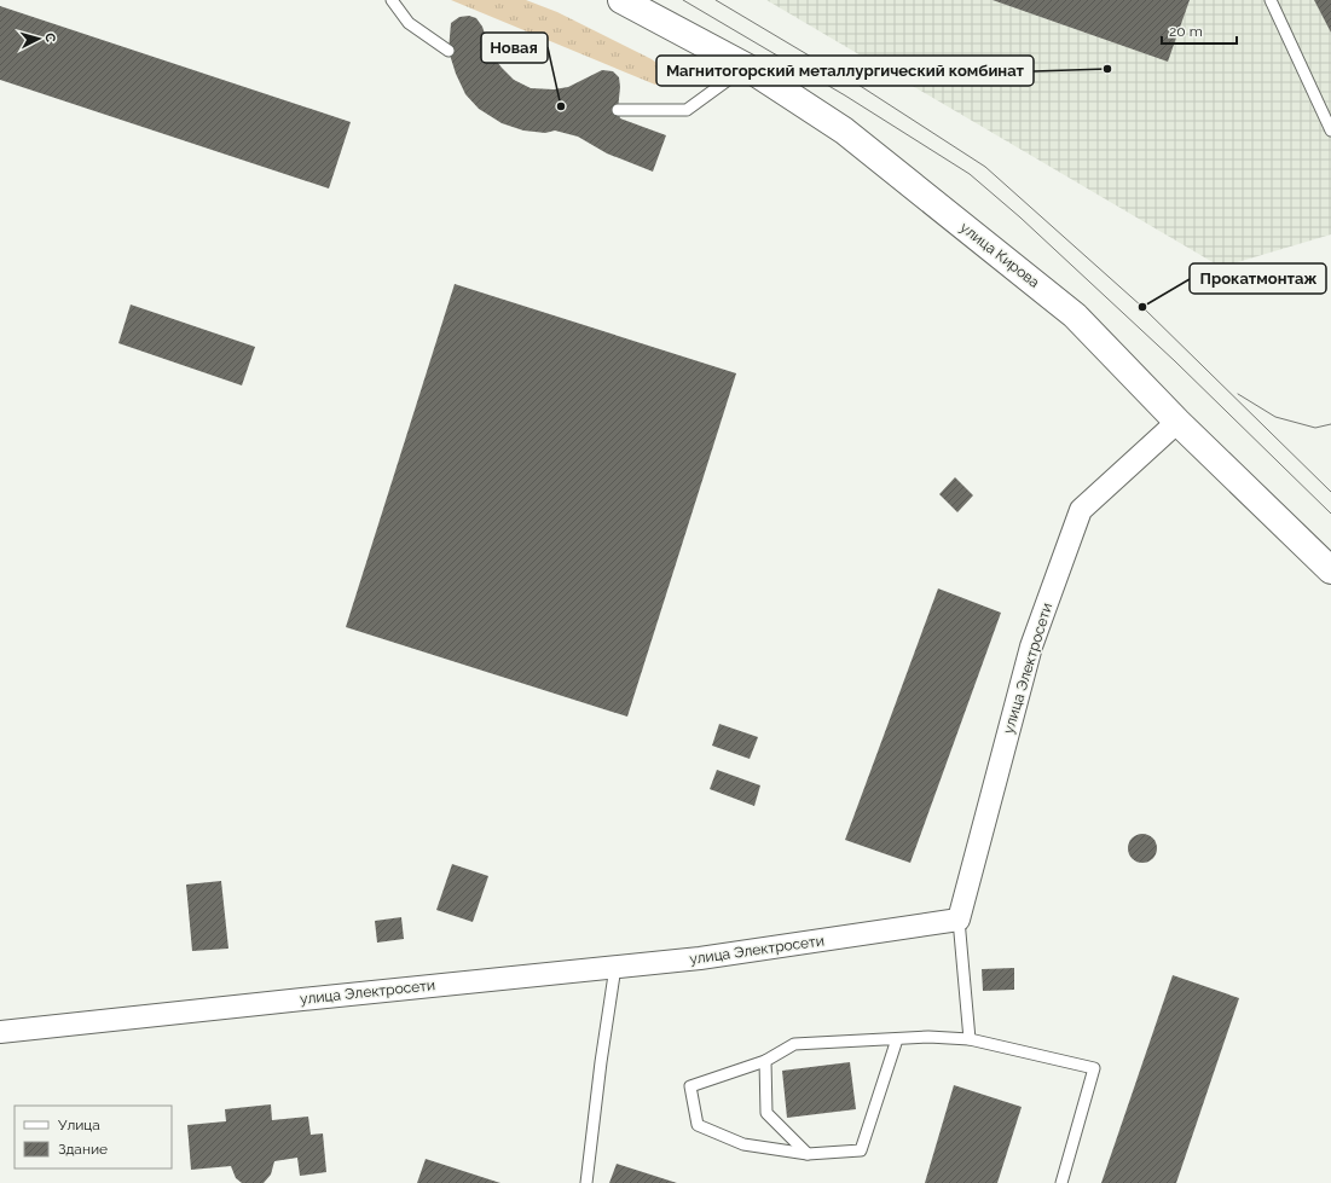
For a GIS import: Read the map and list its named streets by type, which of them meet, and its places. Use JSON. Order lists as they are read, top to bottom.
{
  "streets": {
    "main road": ["улица Кирова"],
    "street": ["улица Электросети"]
  },
  "crossings": [
    ["улица Кирова", "улица Электросети"]
  ],
  "places": ["Магнитогорский металлургический комбинат", "Новая", "Прокатмонтаж"],
  "legend": ["Улица", "Здание"],
  "scale_bar": "20 m",
  "north": "right"
}
